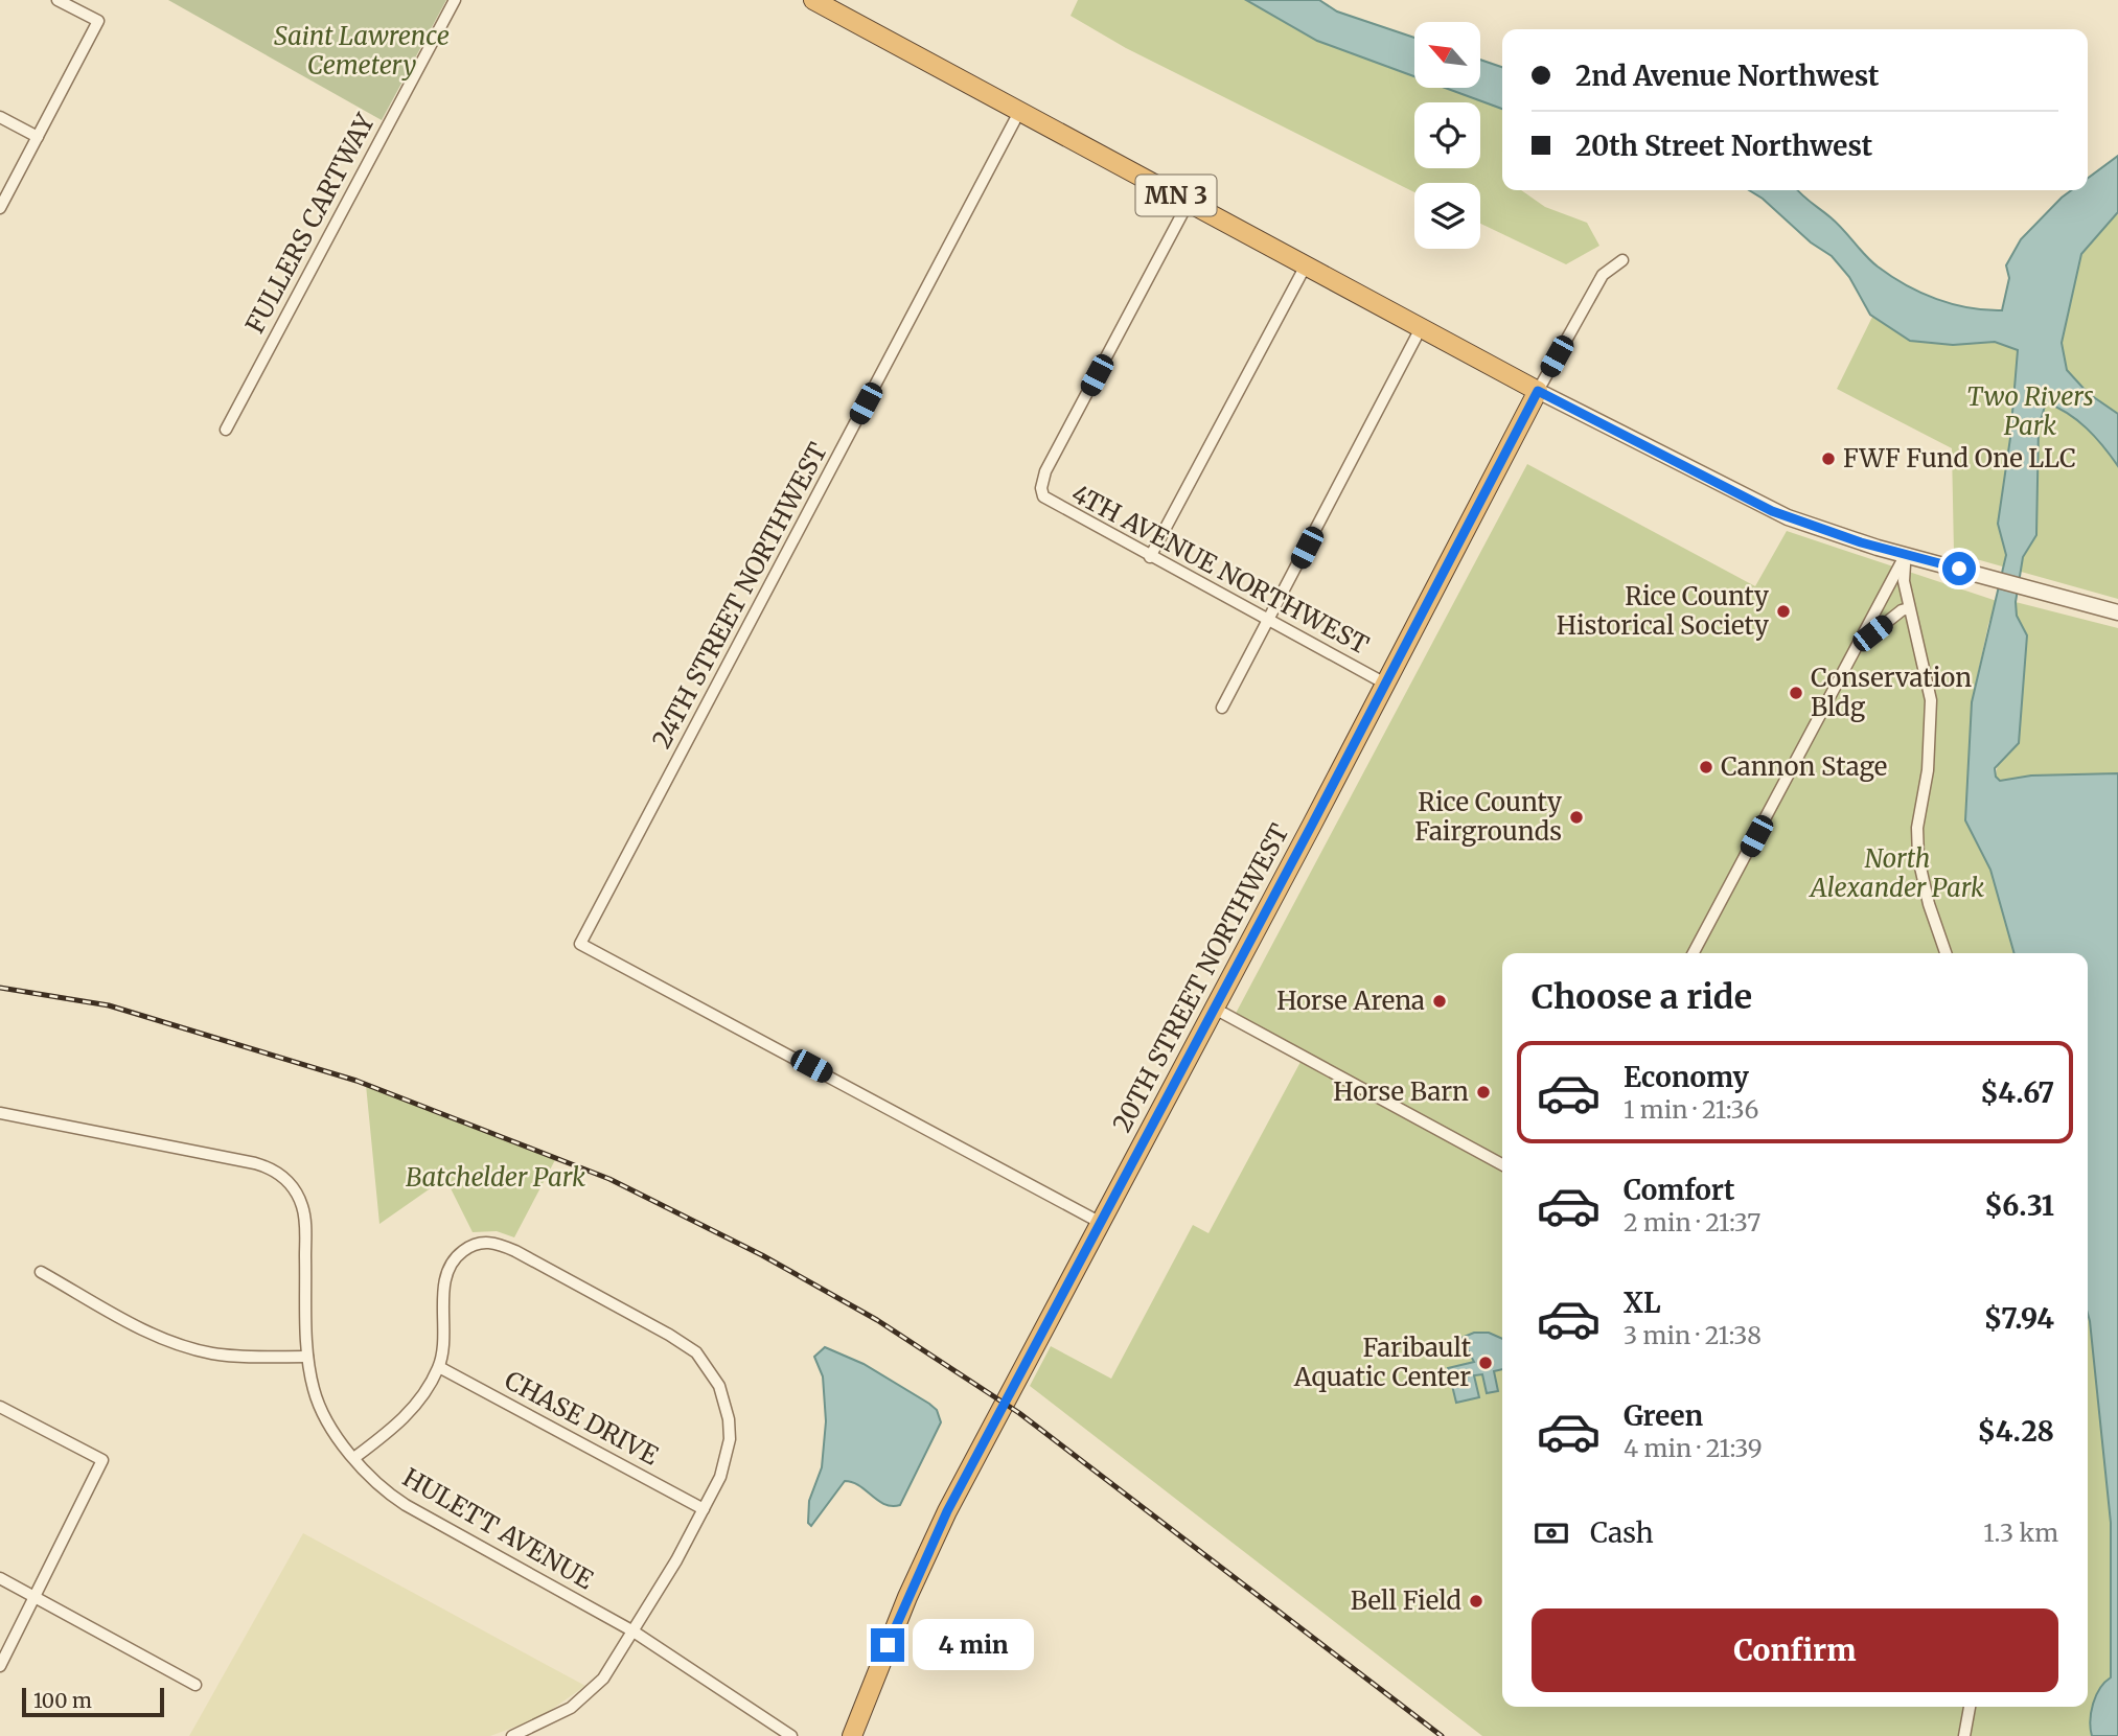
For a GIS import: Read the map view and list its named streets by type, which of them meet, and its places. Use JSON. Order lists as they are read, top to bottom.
{
  "streets": {
    "highway": ["MN 3", "20TH STREET NORTHWEST"],
    "street": [
      "FULLERS CARTWAY",
      "4TH AVENUE NORTHWEST",
      "24TH STREET NORTHWEST",
      "CHASE DRIVE",
      "HULETT AVENUE"
    ]
  },
  "crossings": [
    ["MN 3", "4TH AVENUE NORTHWEST"],
    ["MN 3", "24TH STREET NORTHWEST"],
    ["MN 3", "20TH STREET NORTHWEST"],
    ["4TH AVENUE NORTHWEST", "20TH STREET NORTHWEST"],
    ["24TH STREET NORTHWEST", "20TH STREET NORTHWEST"]
  ],
  "parks": [
    "Saint Lawrence Cemetery",
    "Two Rivers Park",
    "North Alexander Park",
    "Batchelder Park"
  ],
  "places": [
    "FWF Fund One LLC",
    "Rice County Historical Society",
    "Conservation Bldg",
    "Cannon Stage",
    "Rice County Fairgrounds",
    "Horse Arena",
    "Horse Barn",
    "Faribault Aquatic Center",
    "Bell Field"
  ],
  "scale_bar": "100 m",
  "north": "top left",
  "page": {
    "banner": ["2nd Avenue Northwest", "20th Street Northwest"],
    "heading": "Choose a ride",
    "list": [
      {
        "name": "Economy",
        "note": "1 min · 21:36",
        "value": "$4.67"
      },
      {
        "name": "Comfort",
        "note": "2 min · 21:37",
        "value": "$6.31"
      },
      {
        "name": "XL",
        "note": "3 min · 21:38",
        "value": "$7.94"
      },
      {
        "name": "Green",
        "note": "4 min · 21:39",
        "value": "$4.28"
      }
    ],
    "pay": ["Cash", "1.3 km"],
    "buttons": "Confirm",
    "bubble": "4 min",
    "scale": "100 m"
  }
}
